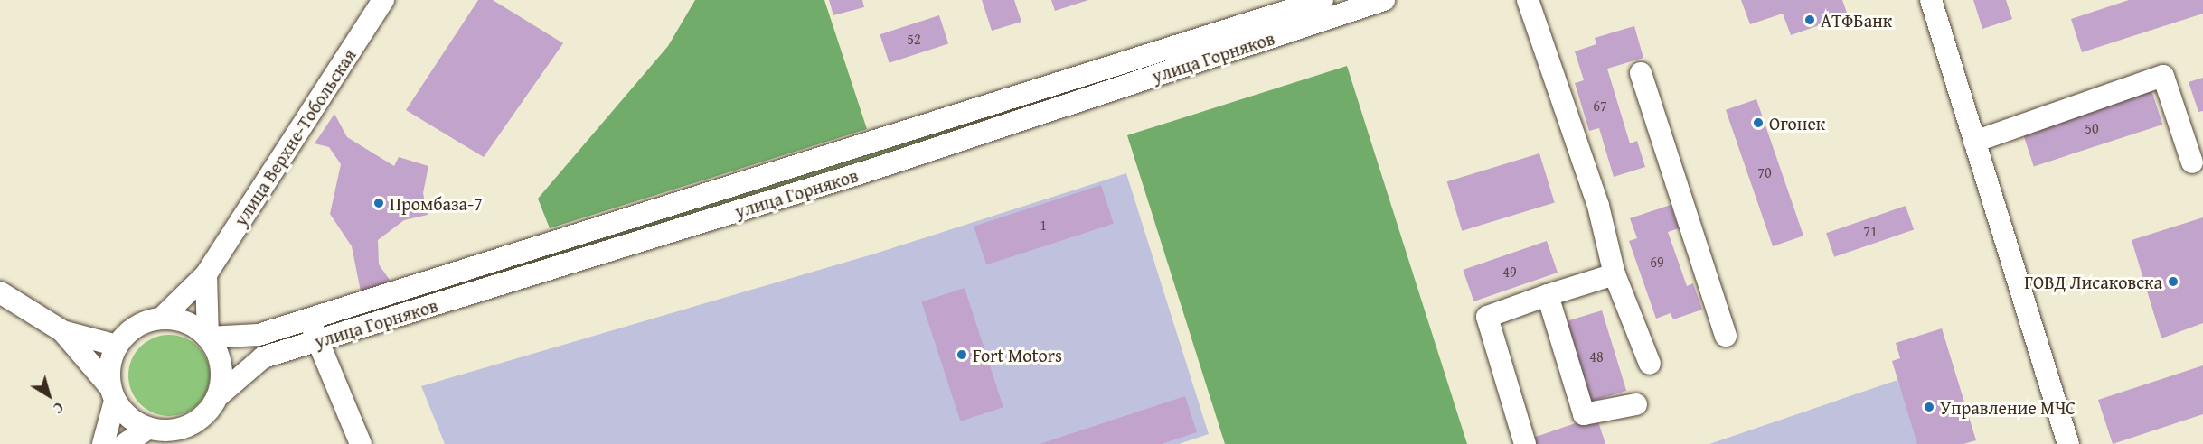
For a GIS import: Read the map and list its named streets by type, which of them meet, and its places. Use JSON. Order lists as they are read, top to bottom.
{
  "streets": {
    "street": ["улица Горняков", "улица Верхне-Тобольская"]
  },
  "crossings": [
    ["улица Горняков", "улица Верхне-Тобольская"]
  ],
  "places": [
    "АТФБанк",
    "Огонек",
    "Промбаза-7",
    "ГОВД Лисаковска",
    "Fort Motors",
    "Управление МЧС"
  ],
  "house_numbers": [
    "52",
    "67",
    "50",
    "70",
    "1",
    "71",
    "69",
    "49",
    "48"
  ],
  "north": "bottom right"
}
